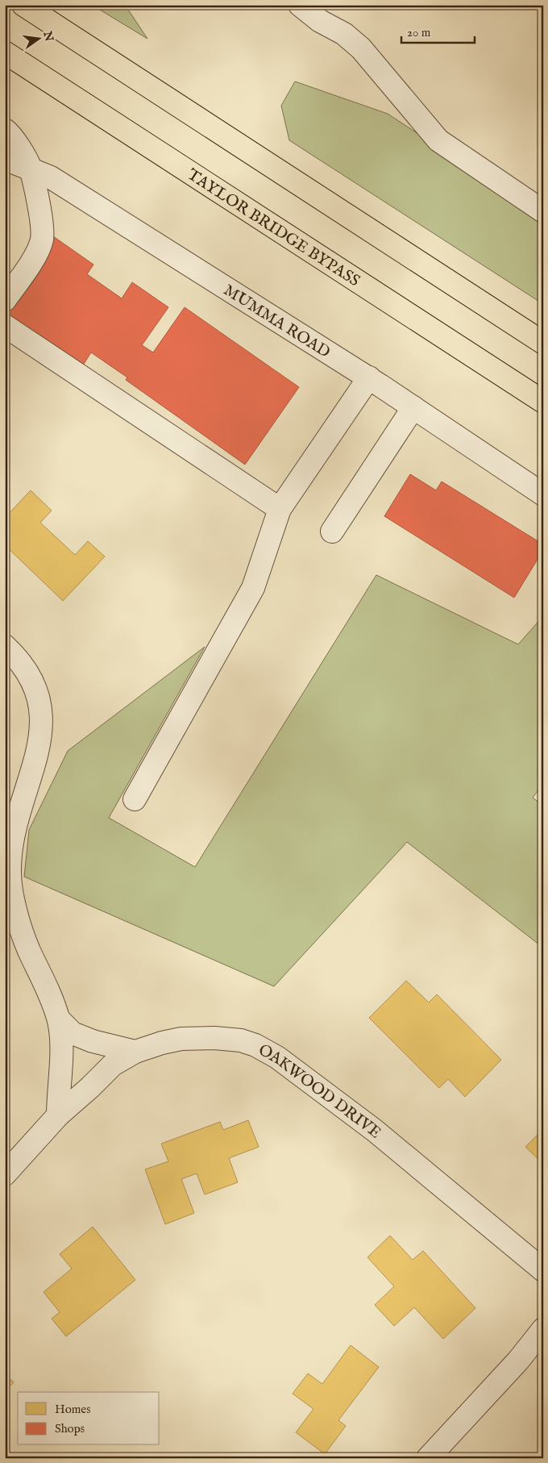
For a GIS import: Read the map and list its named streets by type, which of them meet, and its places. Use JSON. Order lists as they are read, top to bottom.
{
  "streets": {
    "main road": ["TAYLOR BRIDGE BYPASS"],
    "street": ["MUMMA ROAD", "OAKWOOD DRIVE"]
  },
  "legend": ["Homes", "Shops"],
  "scale_bar": "20 m",
  "north": "right"
}
